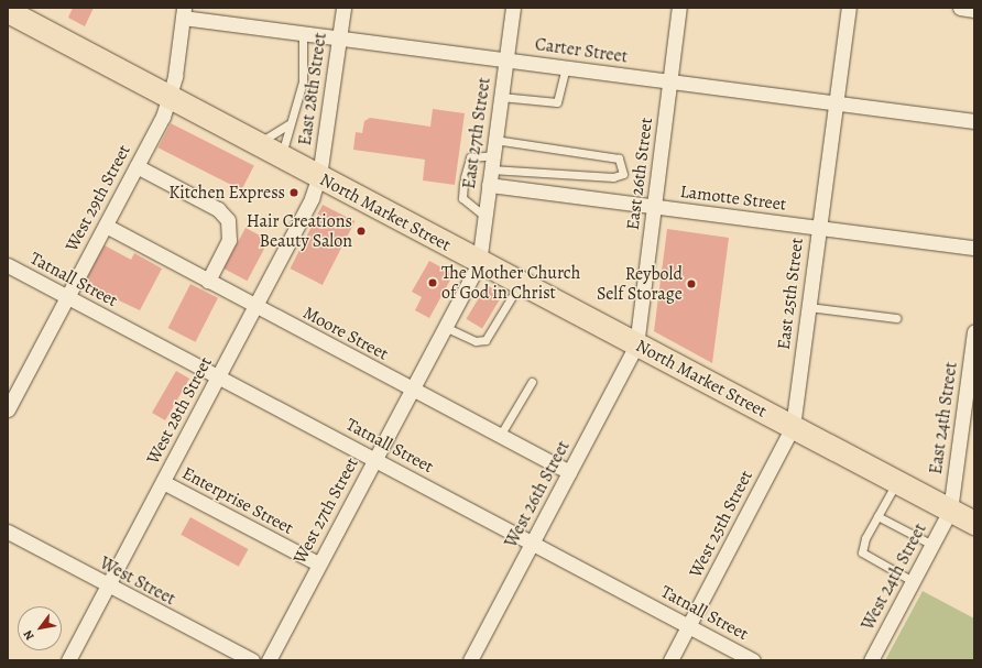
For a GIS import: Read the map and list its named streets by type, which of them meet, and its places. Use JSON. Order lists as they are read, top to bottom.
{
  "streets": {
    "main road": ["North Market Street"],
    "street": [
      "Carter Street",
      "East 28th Street",
      "East 27th Street",
      "East 26th Street",
      "West 29th Street",
      "Lamotte Street",
      "Tatnall Street",
      "East 25th Street",
      "Moore Street",
      "West 28th Street",
      "East 24th Street",
      "West 26th Street",
      "Enterprise Street",
      "West 27th Street",
      "West 25th Street",
      "West 24th Street",
      "West Street"
    ]
  },
  "crossings": [
    ["Carter Street", "East 28th Street"],
    ["Carter Street", "East 27th Street"],
    ["Carter Street", "East 26th Street"],
    ["Carter Street", "West 29th Street"],
    ["Carter Street", "East 25th Street"],
    ["East 28th Street", "North Market Street"],
    ["East 28th Street", "West 28th Street"],
    ["East 27th Street", "Lamotte Street"],
    ["East 27th Street", "North Market Street"],
    ["East 27th Street", "West 27th Street"],
    ["East 26th Street", "Lamotte Street"],
    ["East 26th Street", "North Market Street"],
    ["East 26th Street", "West 26th Street"],
    ["West 29th Street", "North Market Street"],
    ["West 29th Street", "Tatnall Street"],
    ["West 29th Street", "Moore Street"],
    ["Lamotte Street", "East 25th Street"],
    ["North Market Street", "East 25th Street"],
    ["North Market Street", "West 28th Street"],
    ["North Market Street", "East 24th Street"],
    ["North Market Street", "West 26th Street"],
    ["North Market Street", "West 27th Street"],
    ["North Market Street", "West 25th Street"],
    ["North Market Street", "West 24th Street"],
    ["Tatnall Street", "West 28th Street"],
    ["Tatnall Street", "West 26th Street"],
    ["Tatnall Street", "West 27th Street"],
    ["Tatnall Street", "West 25th Street"],
    ["East 25th Street", "West 25th Street"],
    ["Moore Street", "West 28th Street"],
    ["Moore Street", "West 26th Street"],
    ["Moore Street", "West 27th Street"],
    ["West 28th Street", "Enterprise Street"],
    ["West 28th Street", "West Street"],
    ["East 24th Street", "West 24th Street"],
    ["Enterprise Street", "West 27th Street"]
  ],
  "places": [
    "Kitchen Express",
    "Hair Creations Beauty Salon",
    "The Mother Church of God in Christ",
    "Reybold Self Storage"
  ],
  "north": "bottom left"
}
